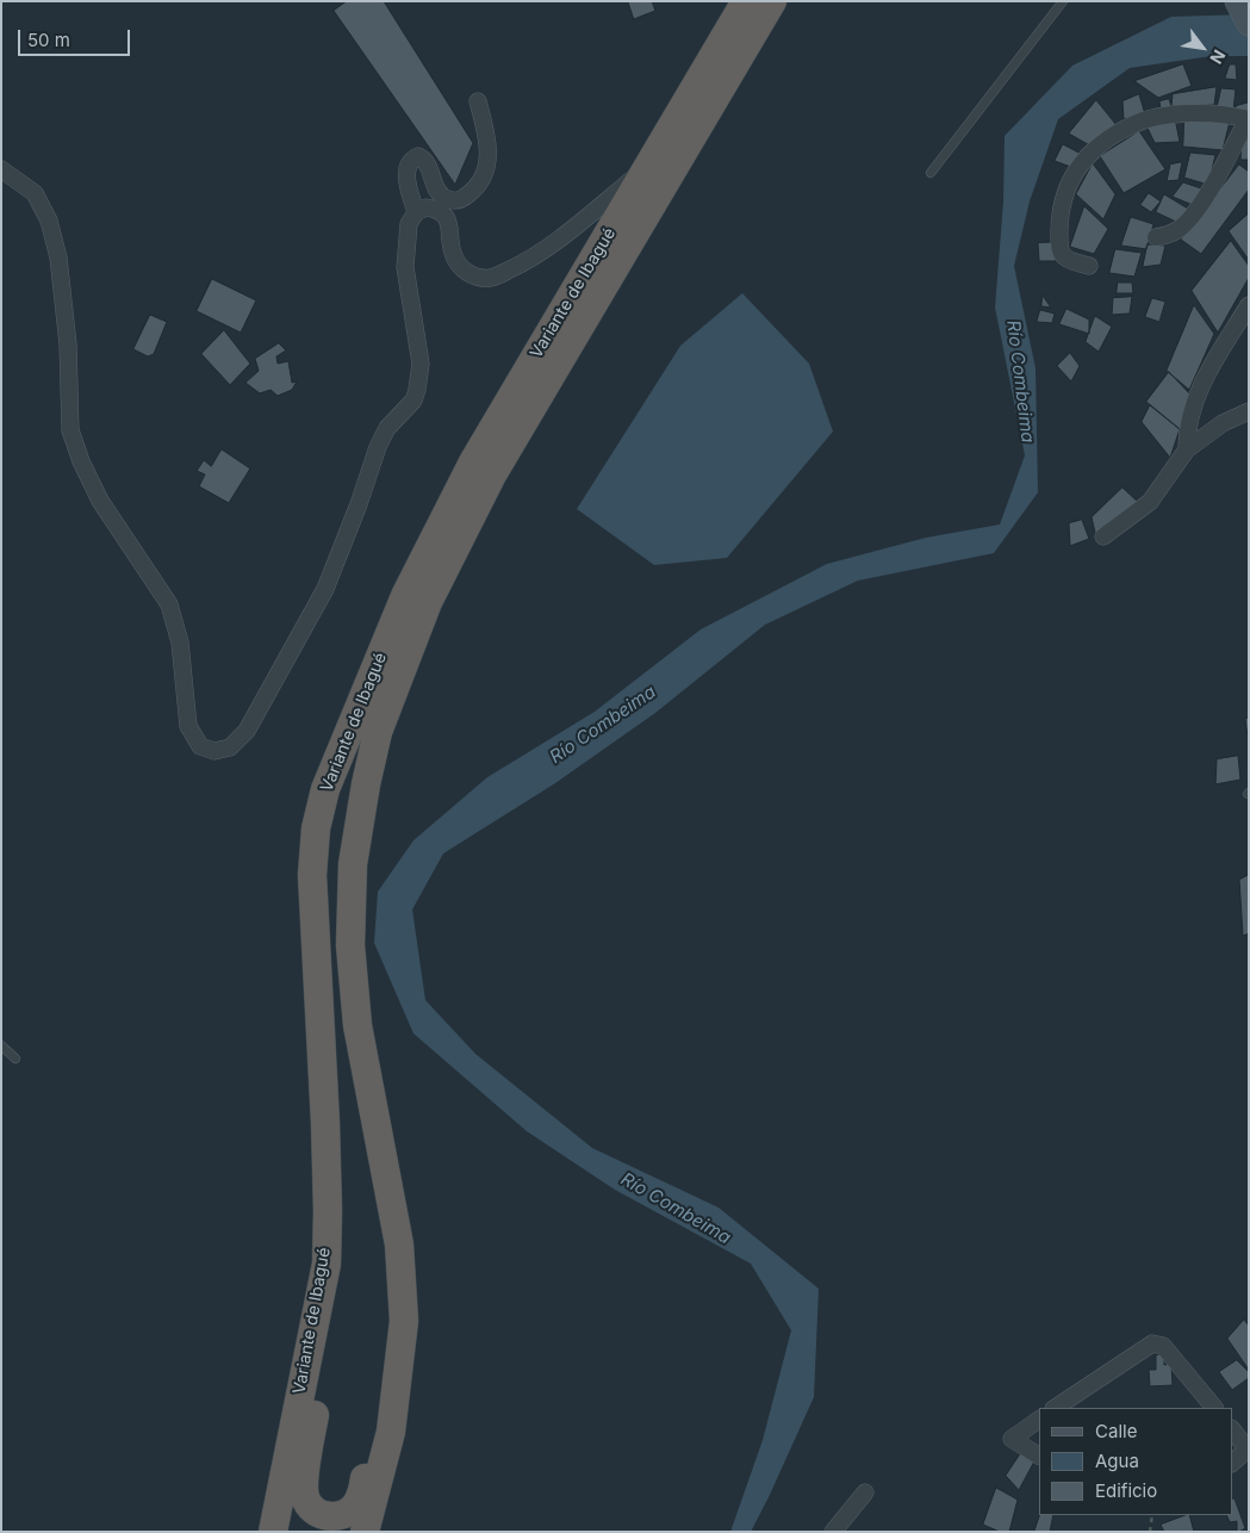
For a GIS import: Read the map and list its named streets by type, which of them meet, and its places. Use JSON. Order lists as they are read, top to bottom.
{
  "streets": {
    "highway": ["Variante de Ibagué"]
  },
  "water": ["Río Combeima"],
  "legend": ["Calle", "Agua", "Edificio"],
  "scale_bar": "50 m",
  "north": "bottom right"
}
